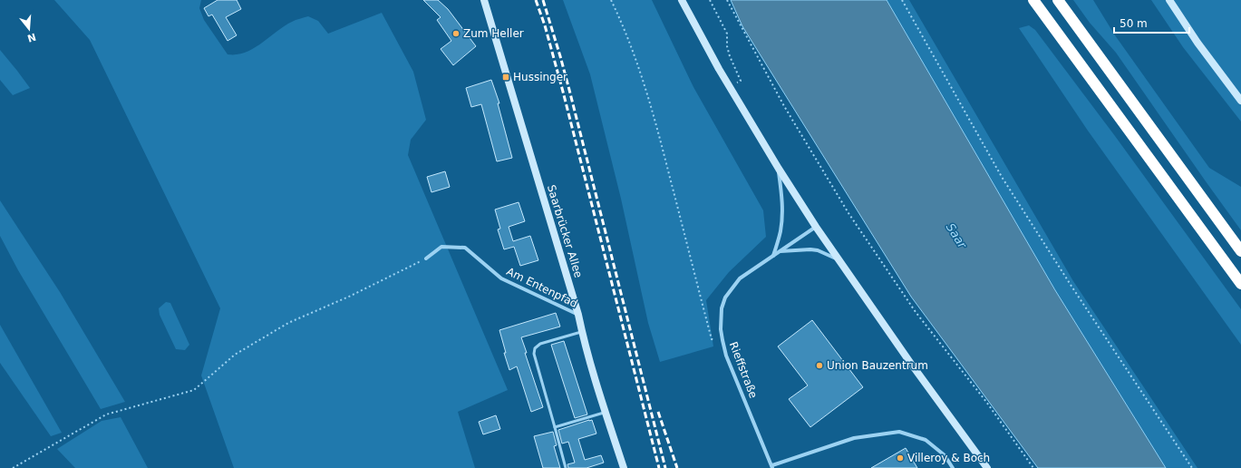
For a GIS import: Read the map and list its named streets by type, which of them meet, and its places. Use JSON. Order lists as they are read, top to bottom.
{
  "streets": {
    "main road": ["Saarbrücker Allee"],
    "street": ["Am Entenpfad", "Rieffstraße"]
  },
  "crossings": [
    ["Saarbrücker Allee", "Am Entenpfad"]
  ],
  "water": ["Saar"],
  "places": {
    "other": ["Zum Heller", "Union Bauzentrum", "Villeroy & Boch"],
    "transit": ["Hussinger"]
  },
  "scale_bar": "50 m",
  "north": "bottom"
}
